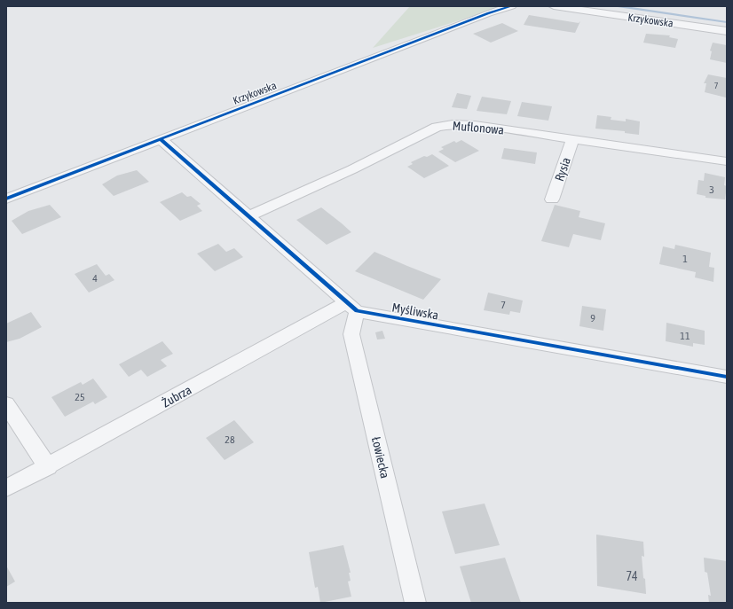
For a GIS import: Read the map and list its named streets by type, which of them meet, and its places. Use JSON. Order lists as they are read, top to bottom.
{
  "streets": {
    "street": [
      "Krzykowska",
      "Muflonowa",
      "Rysia",
      "Myśliwska",
      "Żubrza",
      "Łowiecka"
    ]
  },
  "crossings": [
    ["Muflonowa", "Rysia"],
    ["Myśliwska", "Żubrza"],
    ["Myśliwska", "Łowiecka"],
    ["Żubrza", "Łowiecka"]
  ],
  "house_numbers": [
    "7",
    "3",
    "1",
    "4",
    "7",
    "9",
    "11",
    "25",
    "28",
    "74"
  ]
}
